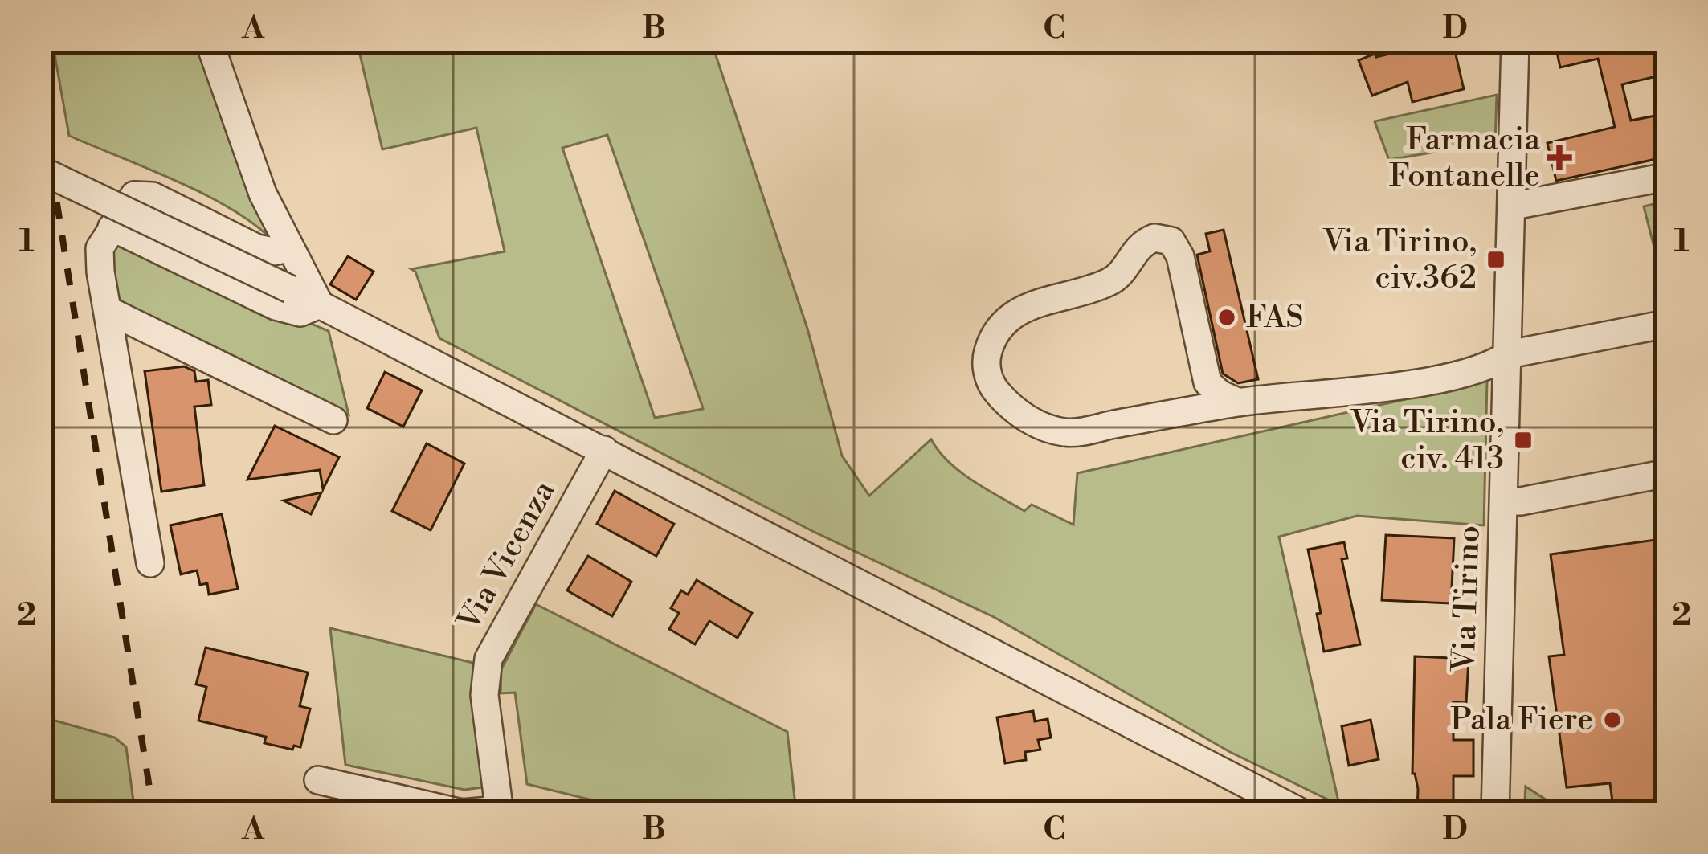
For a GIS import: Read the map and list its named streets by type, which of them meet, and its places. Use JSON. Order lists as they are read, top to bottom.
{
  "streets": {
    "street": ["Via Vicenza", "Via Tirino"]
  },
  "places": {
    "health": ["Farmacia Fontanelle"],
    "transit": ["Via Tirino, civ.362", "Via Tirino, civ. 413"],
    "other": ["FAS", "Pala Fiere"]
  },
  "grid": {
    "columns": [
      "A",
      "B",
      "C",
      "D"
    ],
    "rows": ["1", "2"]
  }
}
